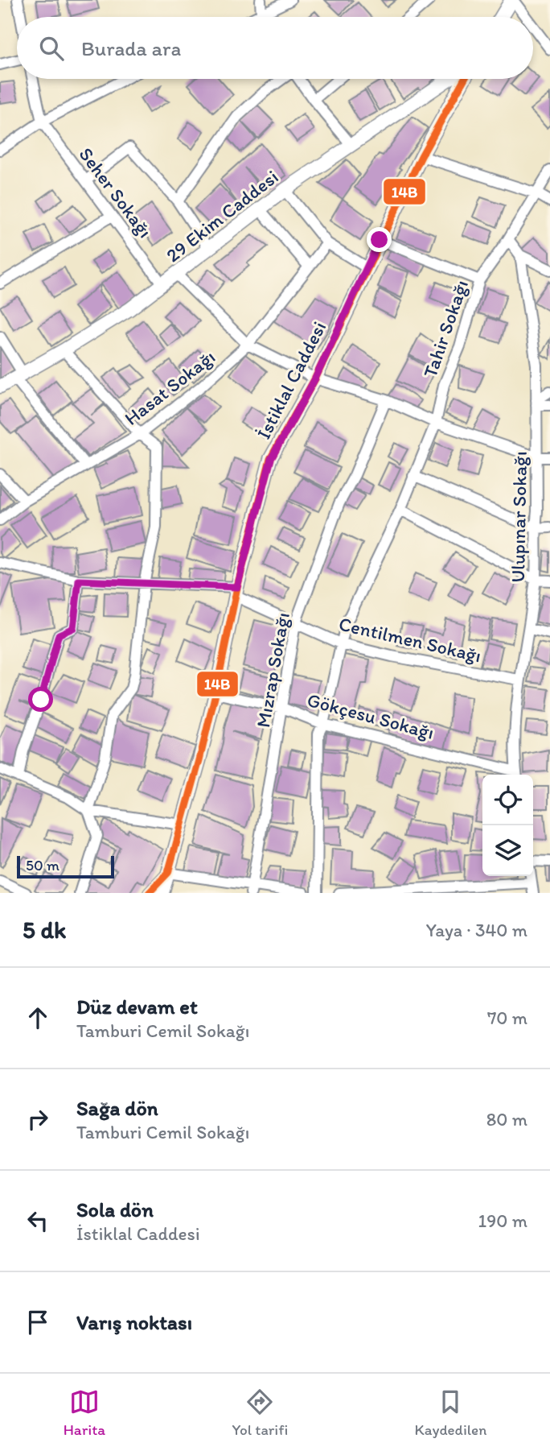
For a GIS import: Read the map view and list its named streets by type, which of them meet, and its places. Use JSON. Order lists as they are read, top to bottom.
{
  "streets": {
    "street": [
      "Seher Sokağı",
      "29 Ekim Caddesi",
      "Tahir Sokağı",
      "İstiklal Caddesi",
      "Hasat Sokağı",
      "Ulupınar Sokağı",
      "Centilmen Sokağı",
      "Mızrap Sokağı",
      "Gökçesu Sokağı"
    ]
  },
  "crossings": [
    ["Seher Sokağı", "29 Ekim Caddesi"],
    ["Tahir Sokağı", "Centilmen Sokağı"],
    ["Tahir Sokağı", "Gökçesu Sokağı"],
    ["İstiklal Caddesi", "Centilmen Sokağı"],
    ["İstiklal Caddesi", "Gökçesu Sokağı"],
    ["Ulupınar Sokağı", "Centilmen Sokağı"],
    ["Ulupınar Sokağı", "Gökçesu Sokağı"],
    ["Centilmen Sokağı", "Mızrap Sokağı"],
    ["Mızrap Sokağı", "Gökçesu Sokağı"]
  ],
  "lines": ["transit line 14B"],
  "scale_bar": "50 m",
  "page": {
    "search": "Burada ara",
    "scale": "50 m",
    "heading": ["5 dk", "Yaya · 340 m"],
    "list": [
      ["Düz devam et", "Tamburi Cemil Sokağı", "70 m"],
      ["Sağa dön", "Tamburi Cemil Sokağı", "80 m"],
      ["Sola dön", "İstiklal Caddesi", "190 m"],
      "Varış noktası"
    ],
    "nav": ["Harita", "Yol tarifi", "Kaydedilen"]
  }
}
